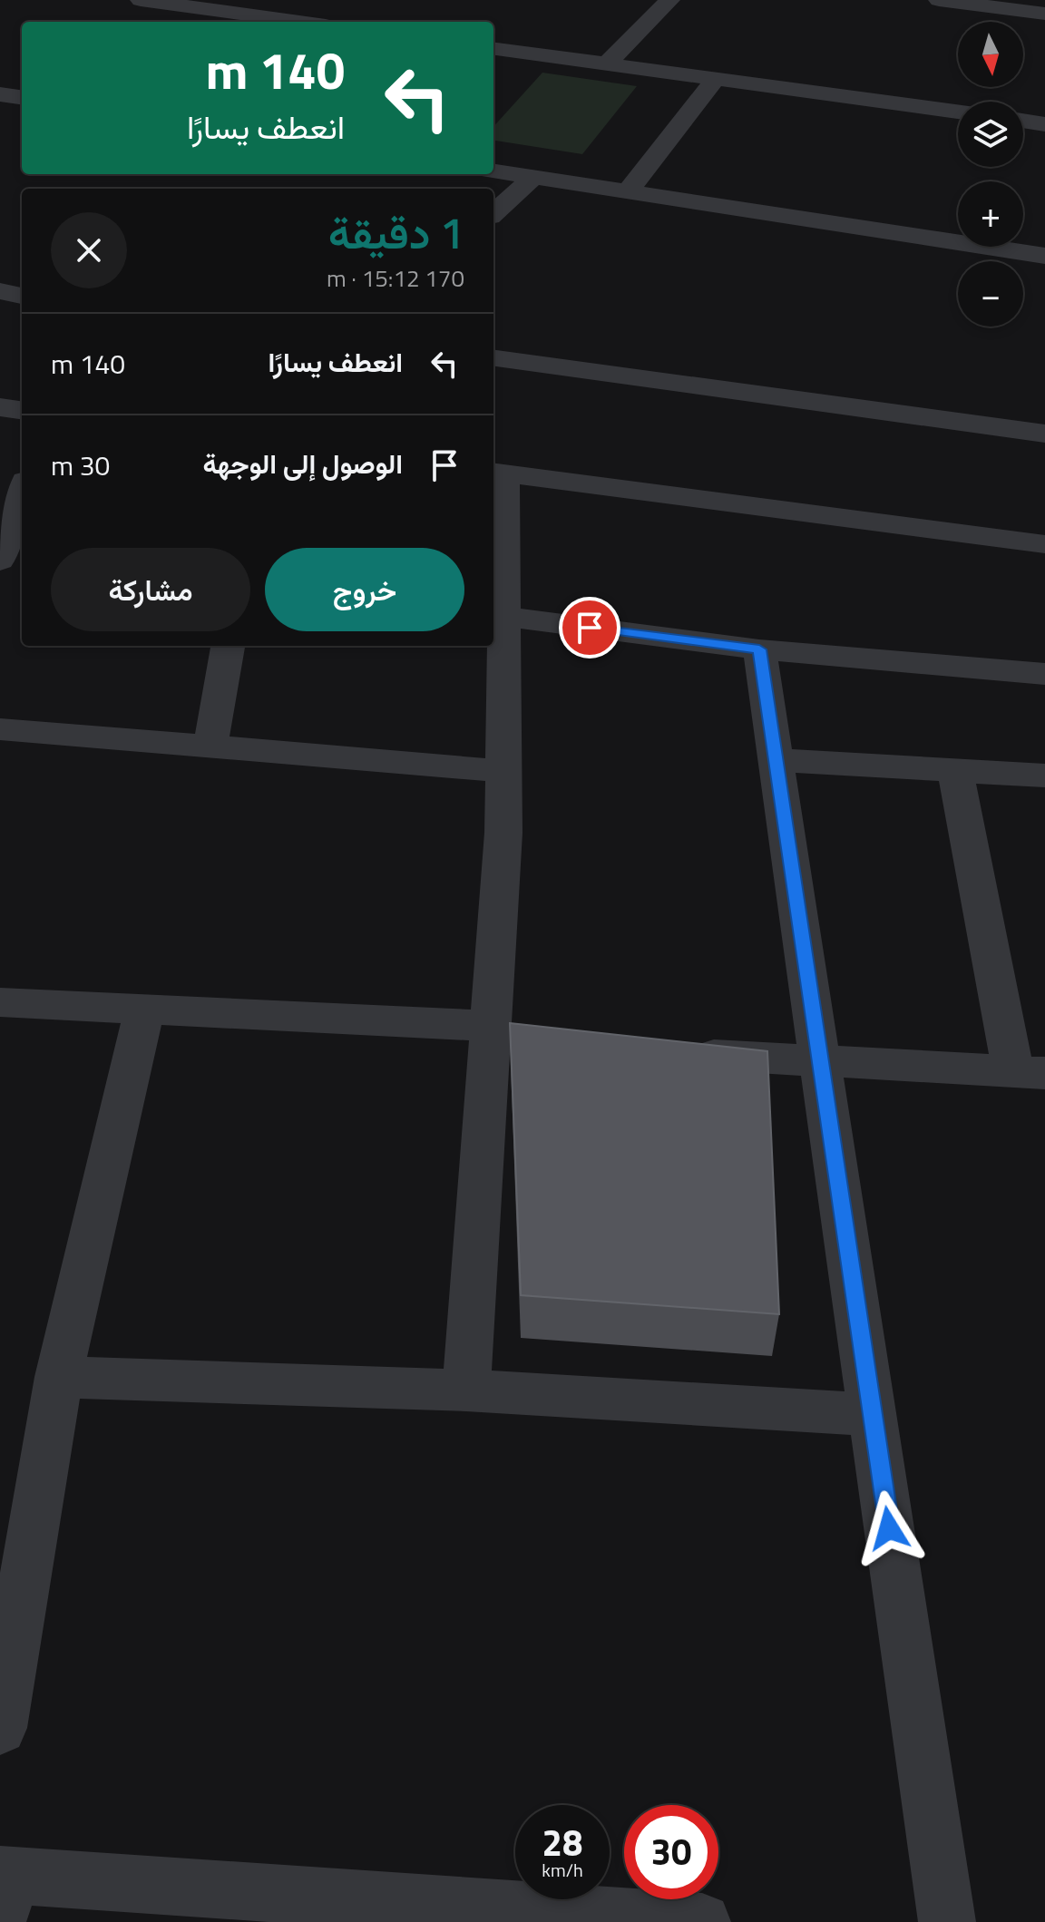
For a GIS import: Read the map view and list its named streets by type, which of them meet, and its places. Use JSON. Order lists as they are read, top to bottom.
{
  "north": "bottom",
  "page": {
    "map_buttons": ["+", "−"],
    "turn": ["140 m", "انعطف يسارًا"],
    "heading": ["1 دقيقة", "170 m · 15:12"],
    "list": [
      {
        "name": "انعطف يسارًا",
        "value": "140 m"
      },
      {
        "name": "الوصول إلى الوجهة",
        "value": "30 m"
      }
    ],
    "buttons": ["خروج", "مشاركة"],
    "speed": "28 km/h",
    "limit": "30"
  }
}
